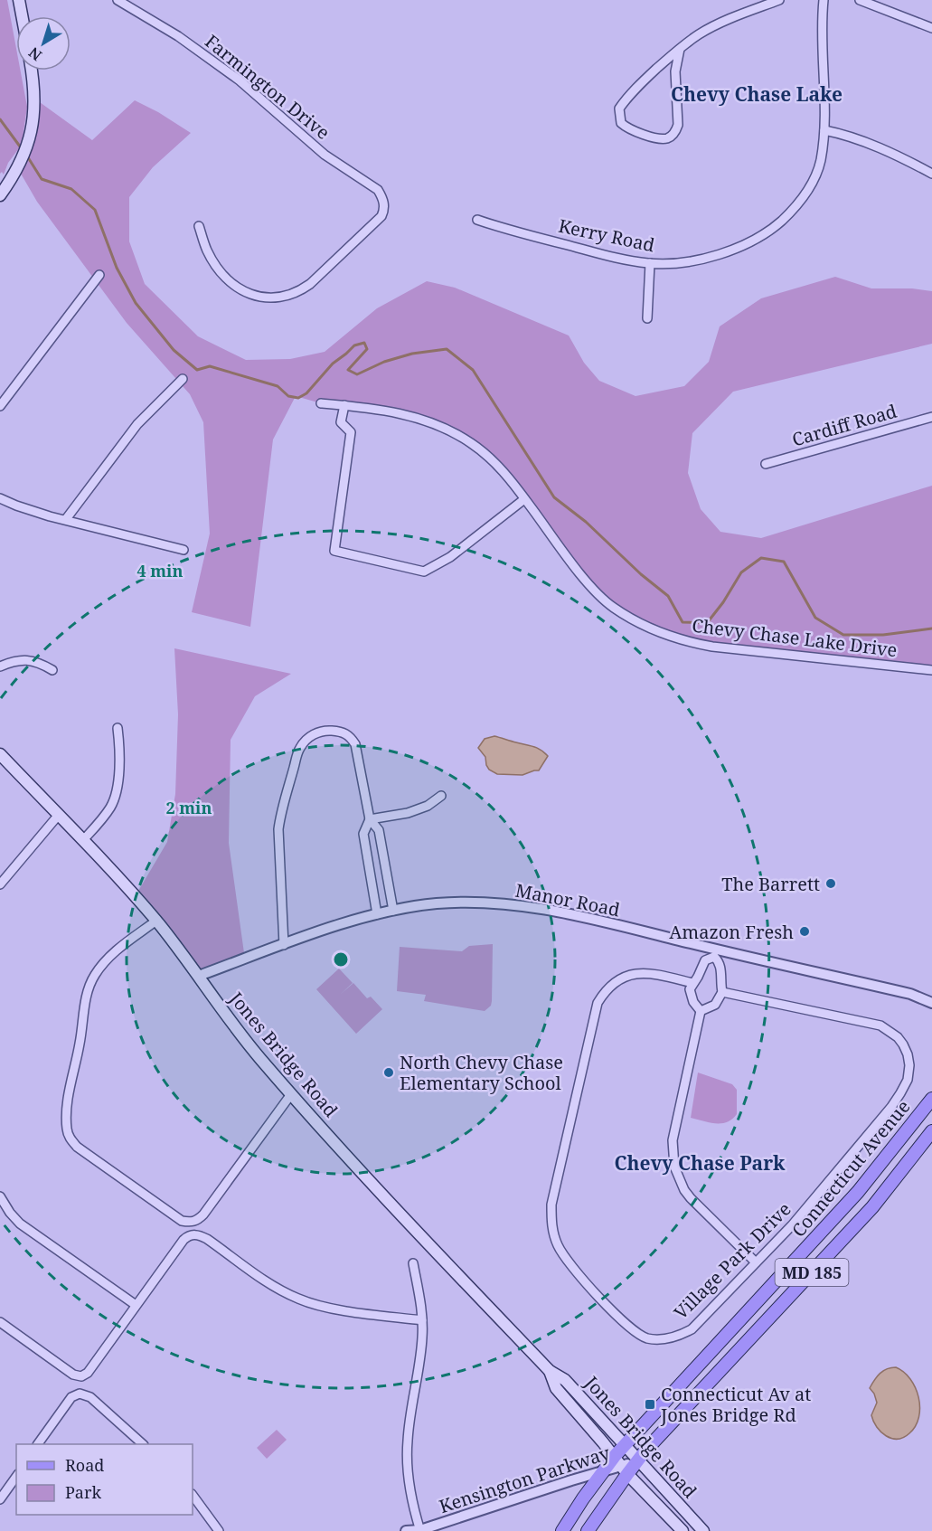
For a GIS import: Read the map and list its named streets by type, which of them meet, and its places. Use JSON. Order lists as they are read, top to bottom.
{
  "streets": {
    "main road": ["Jones Bridge Road", "Connecticut Avenue", "MD 185"],
    "street": [
      "Farmington Drive",
      "Kerry Road",
      "Cardiff Road",
      "Chevy Chase Lake Drive",
      "Manor Road",
      "Village Park Drive",
      "Kensington Parkway"
    ]
  },
  "crossings": [
    ["Manor Road", "Jones Bridge Road"],
    ["Jones Bridge Road", "Connecticut Avenue"],
    ["Connecticut Avenue", "Kensington Parkway"]
  ],
  "districts": ["Chevy Chase Lake", "Chevy Chase Park"],
  "places": {
    "other": ["The Barrett", "Amazon Fresh", "North Chevy Chase Elementary School"],
    "transit": ["Connecticut Av at Jones Bridge Rd"]
  },
  "legend": ["Road", "Park"],
  "north": "bottom left",
  "rings": ["4 min", "2 min"]
}
